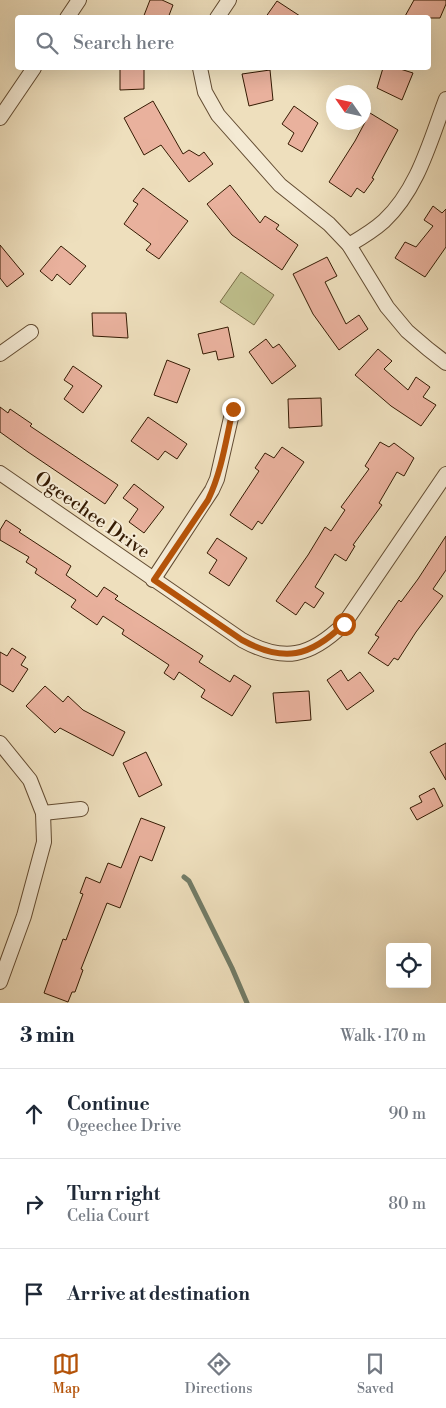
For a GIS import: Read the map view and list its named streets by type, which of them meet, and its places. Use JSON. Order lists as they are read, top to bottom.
{
  "streets": {
    "street": ["Ogeechee Drive"]
  },
  "north": "top left",
  "page": {
    "search": "Search here",
    "heading": ["3 min", "Walk · 170 m"],
    "list": [
      ["Continue", "Ogeechee Drive", "90 m"],
      ["Turn right", "Celia Court", "80 m"],
      "Arrive at destination"
    ],
    "nav": ["Map", "Directions", "Saved"]
  }
}
